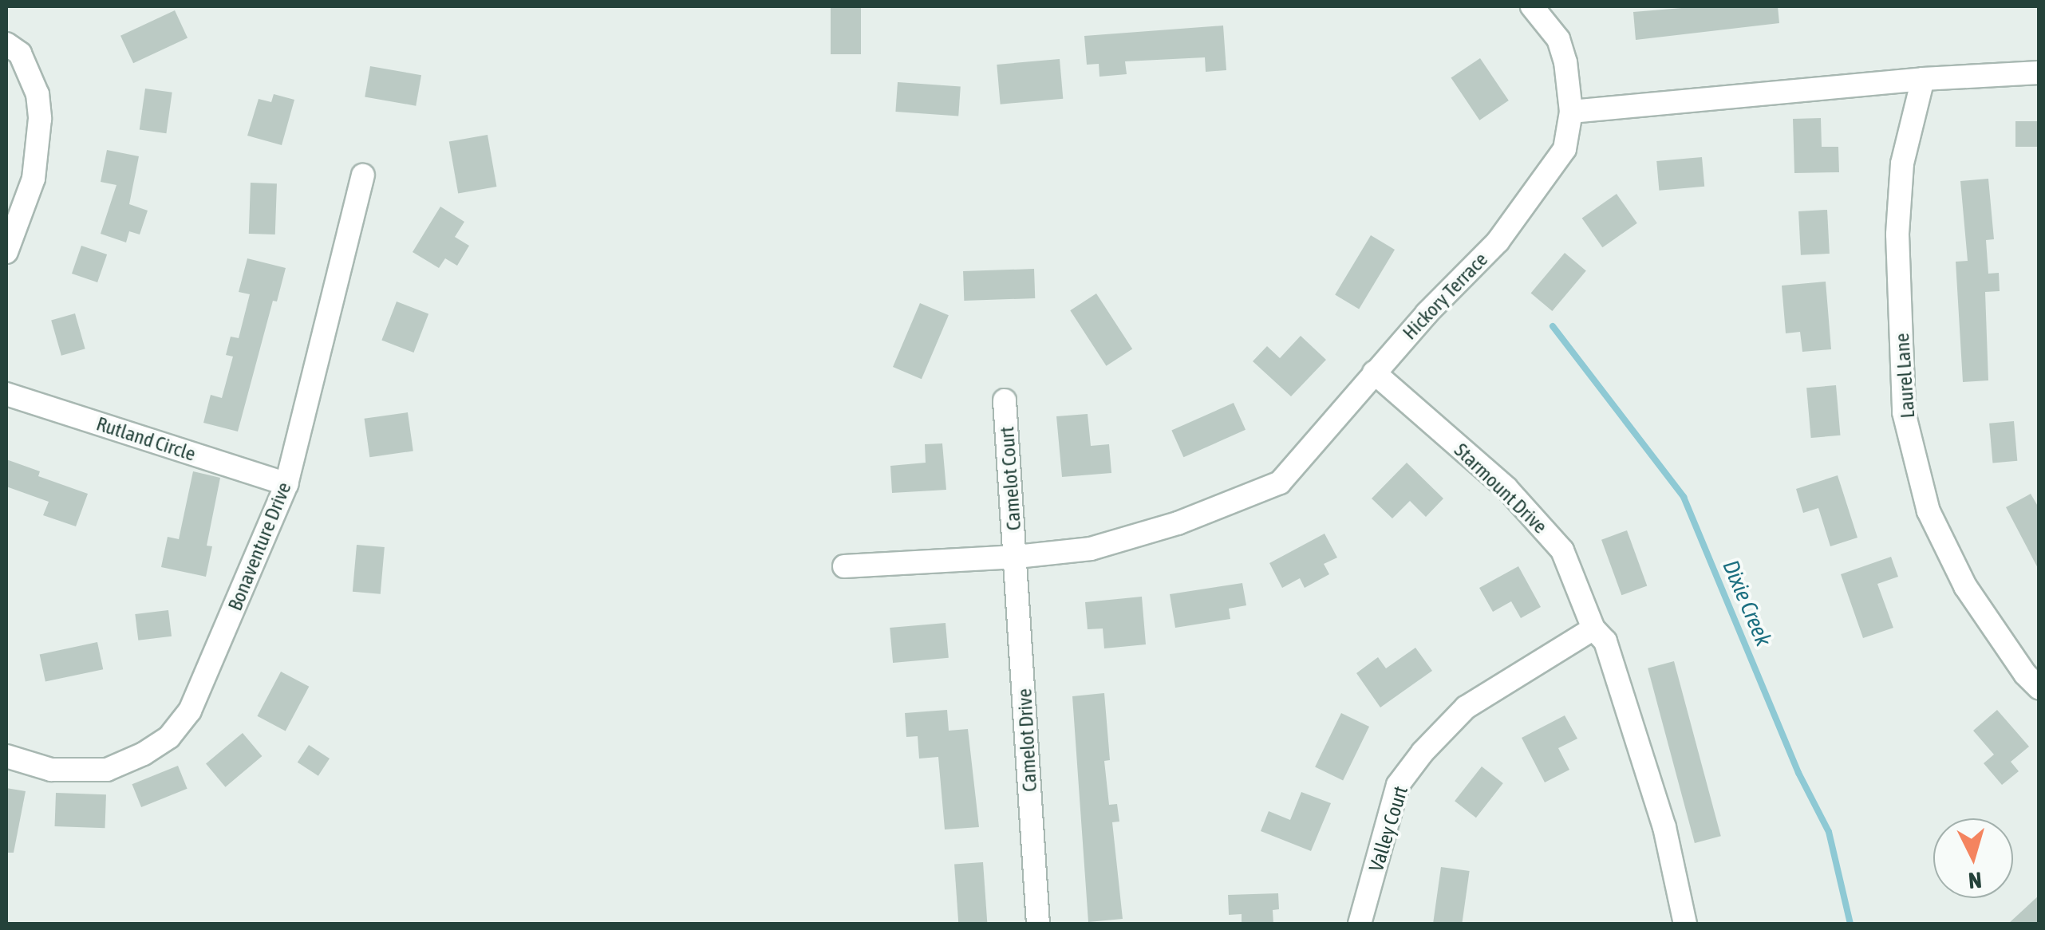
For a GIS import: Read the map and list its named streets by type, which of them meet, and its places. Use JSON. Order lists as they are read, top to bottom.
{
  "streets": {
    "street": [
      "Hickory Terrace",
      "Laurel Lane",
      "Rutland Circle",
      "Camelot Court",
      "Starmount Drive",
      "Bonaventure Drive",
      "Camelot Drive",
      "Valley Court"
    ]
  },
  "crossings": [
    ["Hickory Terrace", "Camelot Court"],
    ["Hickory Terrace", "Starmount Drive"],
    ["Hickory Terrace", "Camelot Drive"],
    ["Rutland Circle", "Bonaventure Drive"],
    ["Camelot Court", "Camelot Drive"],
    ["Starmount Drive", "Valley Court"]
  ],
  "water": ["Dixie Creek"],
  "north": "bottom"
}
